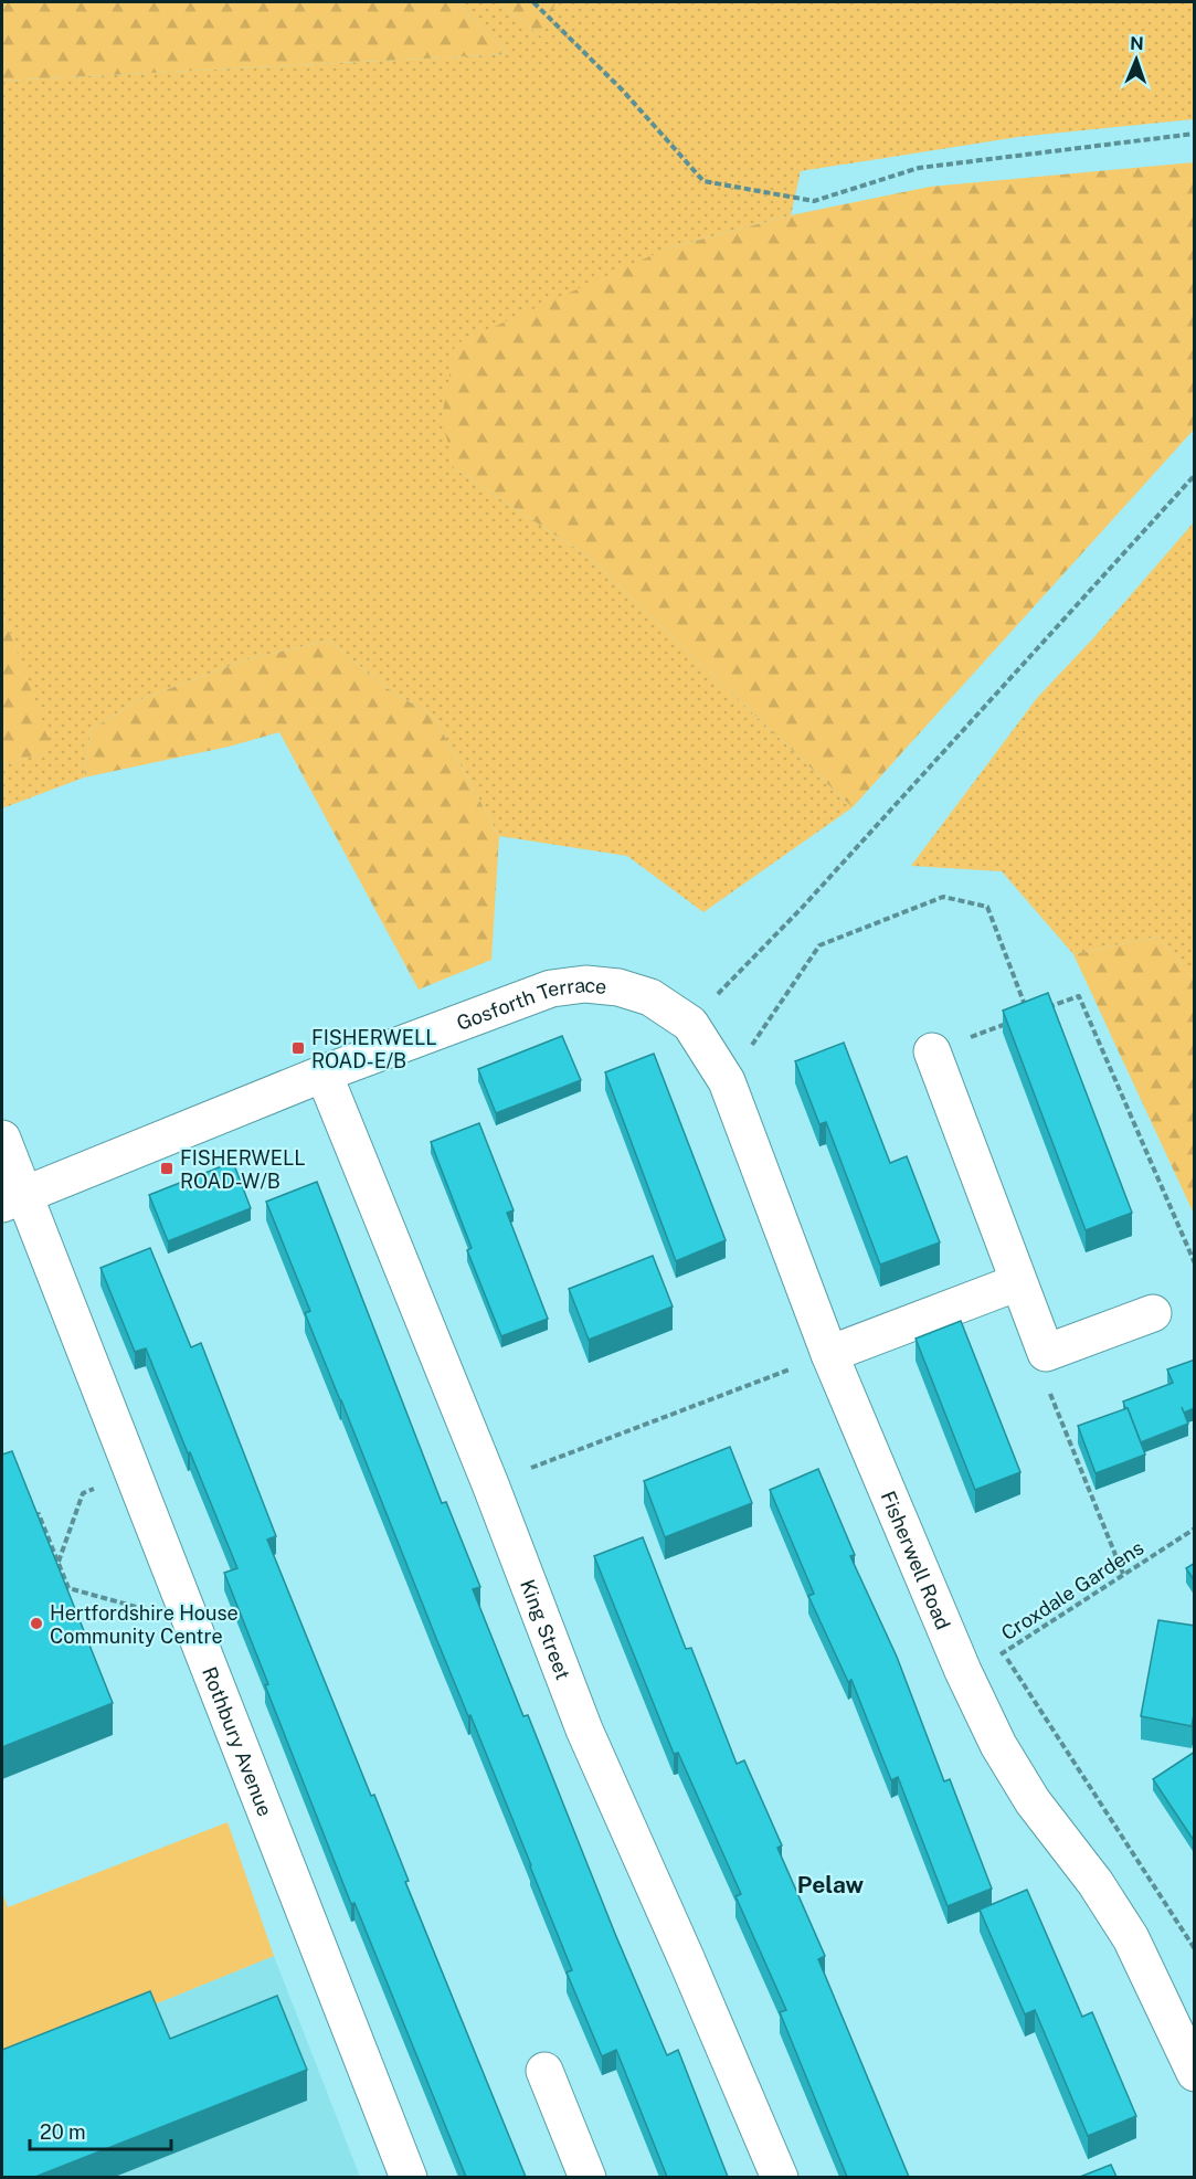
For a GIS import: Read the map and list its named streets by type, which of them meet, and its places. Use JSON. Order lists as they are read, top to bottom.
{
  "streets": {
    "street": [
      "Gosforth Terrace",
      "Fisherwell Road",
      "King Street",
      "Rothbury Avenue"
    ],
    "path": ["Croxdale Gardens"]
  },
  "crossings": [
    ["Gosforth Terrace", "Fisherwell Road"],
    ["Gosforth Terrace", "King Street"],
    ["Gosforth Terrace", "Rothbury Avenue"],
    ["Fisherwell Road", "Croxdale Gardens"]
  ],
  "districts": ["Pelaw"],
  "places": {
    "transit": ["FISHERWELL ROAD-E/B", "FISHERWELL ROAD-W/B"],
    "other": ["Hertfordshire House Community Centre"]
  },
  "scale_bar": "20 m",
  "north": "top"
}
